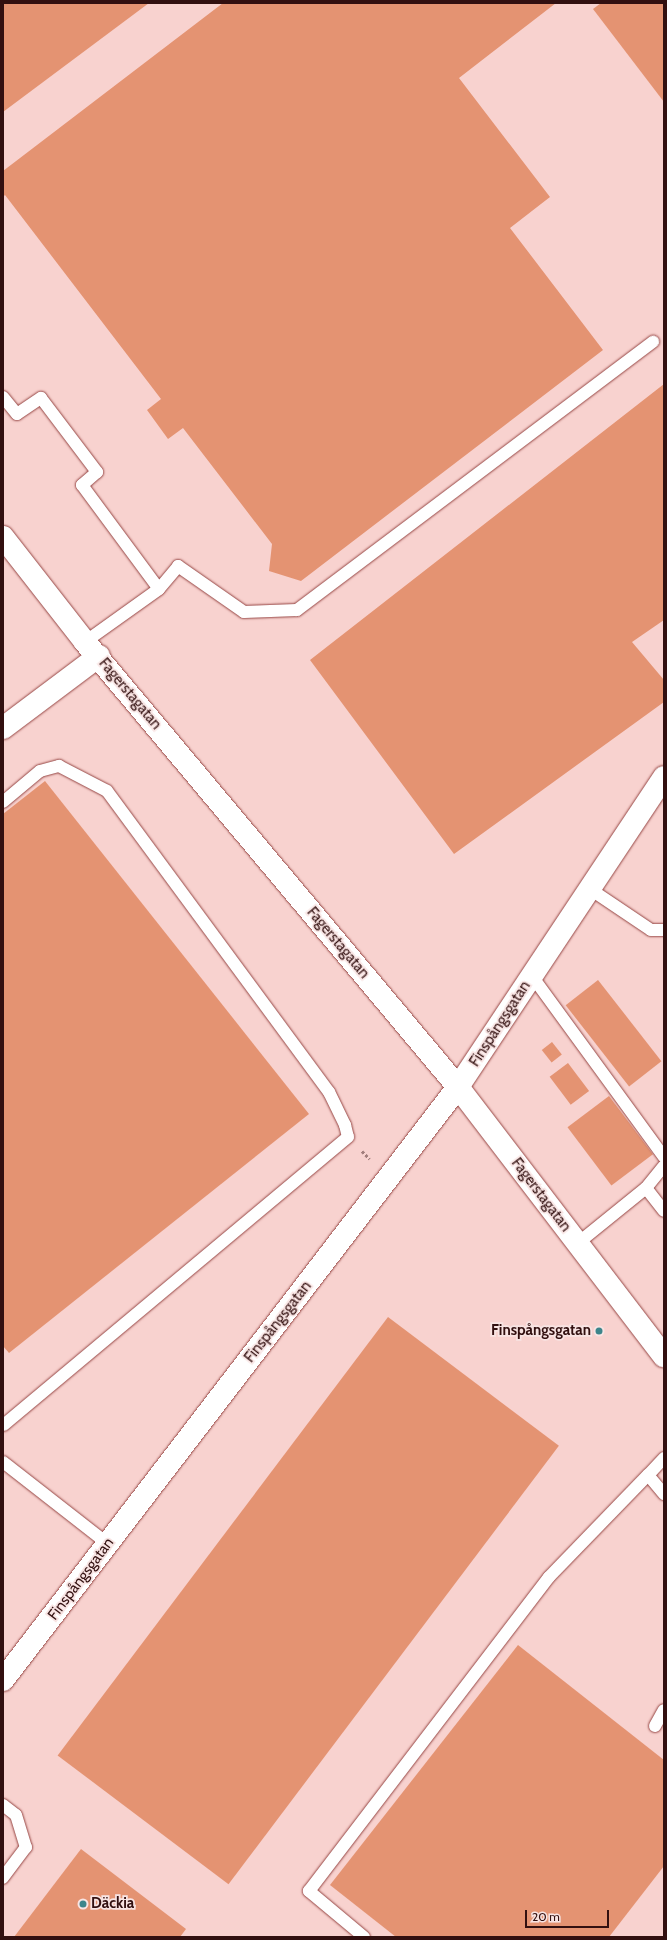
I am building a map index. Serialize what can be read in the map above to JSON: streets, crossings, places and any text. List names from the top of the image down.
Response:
{
  "streets": {
    "street": ["Fagerstagatan", "Finspångsgatan"]
  },
  "crossings": [
    ["Fagerstagatan", "Finspångsgatan"]
  ],
  "places": ["Finspångsgatan", "Däckia"],
  "scale_bar": "20 m"
}
